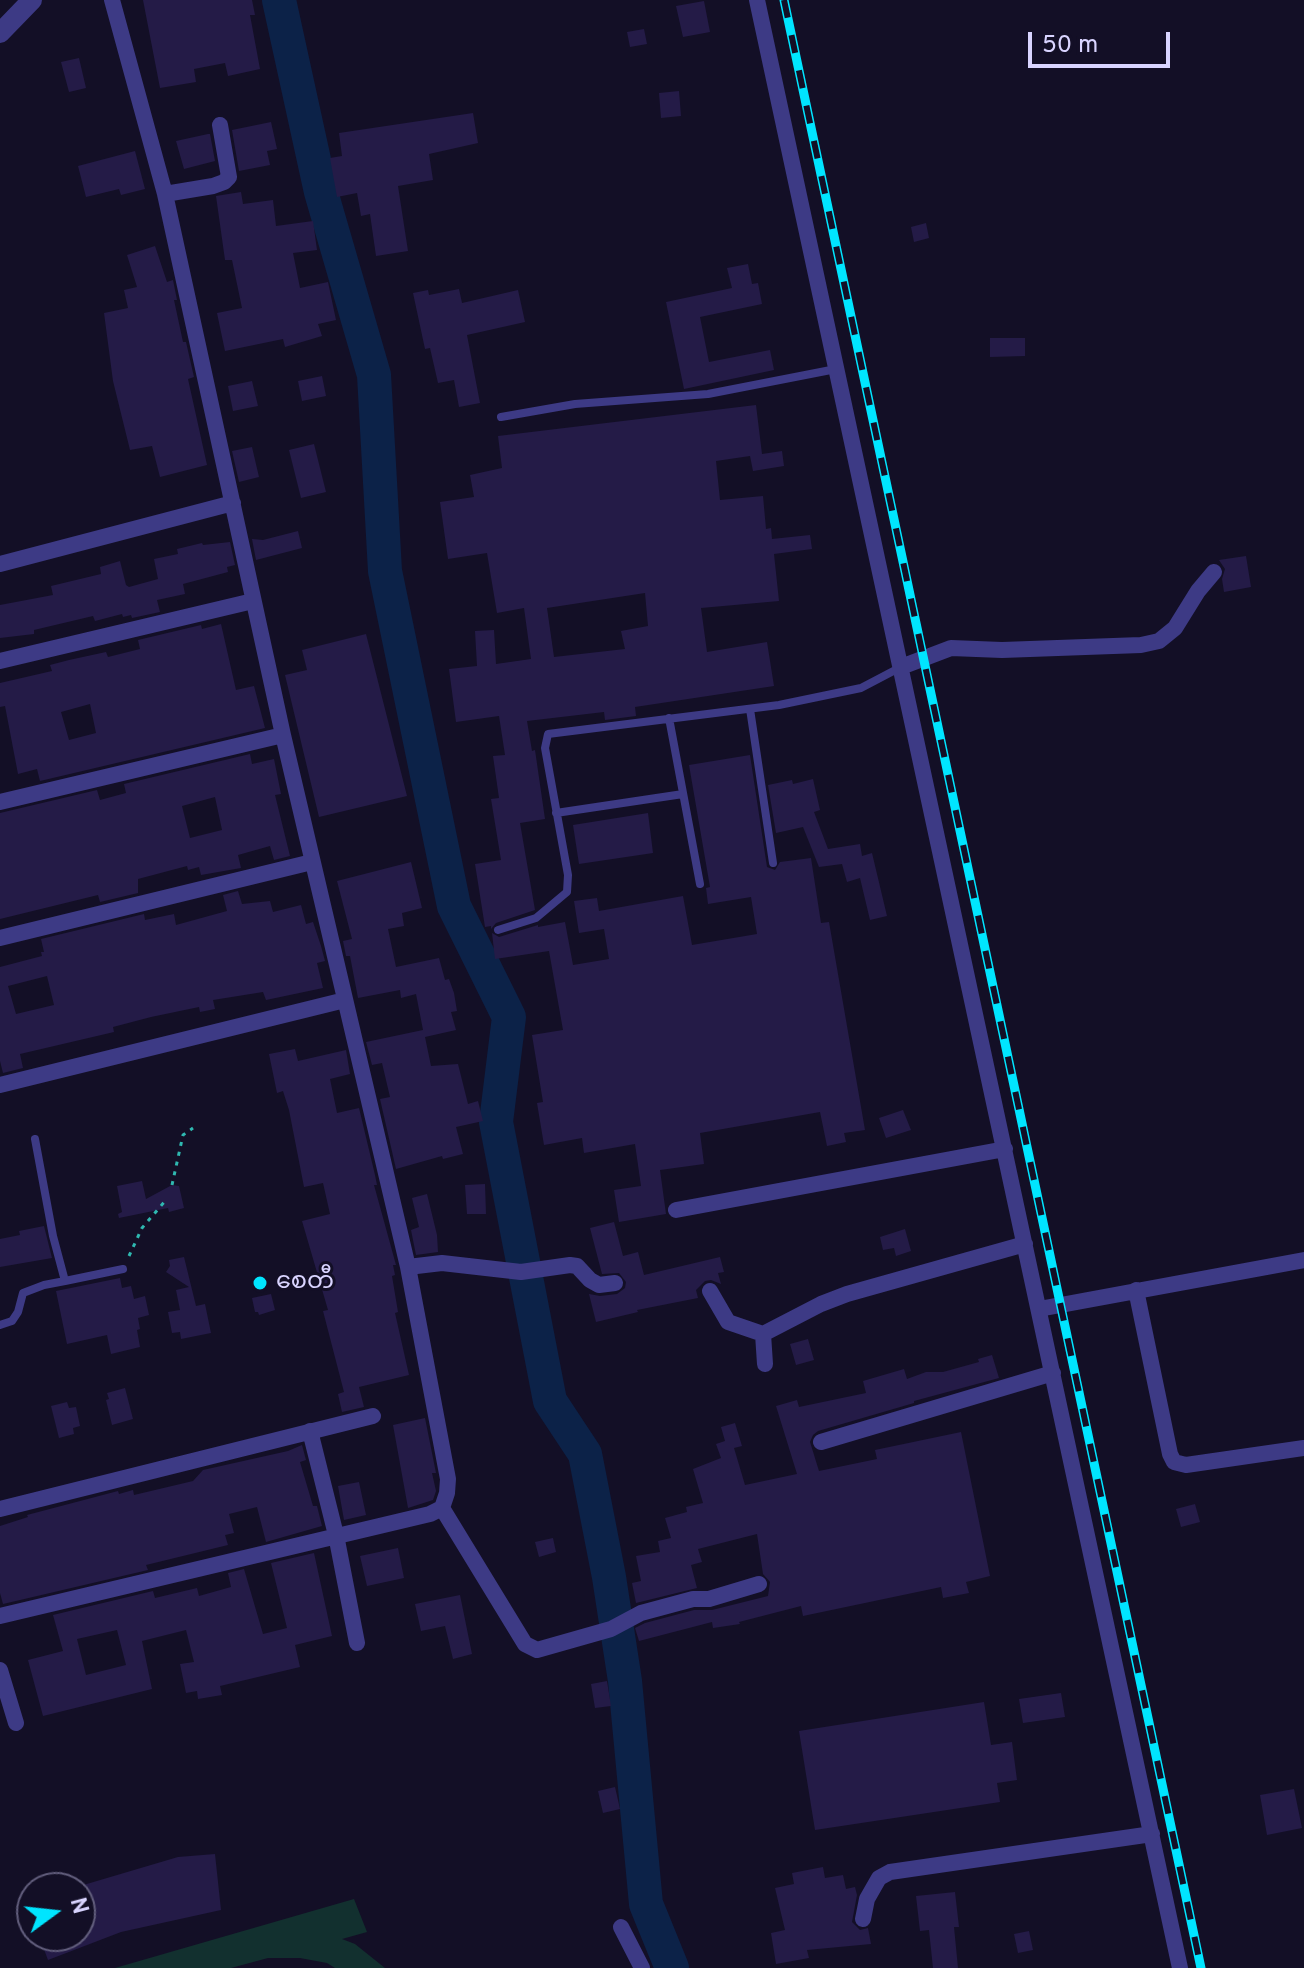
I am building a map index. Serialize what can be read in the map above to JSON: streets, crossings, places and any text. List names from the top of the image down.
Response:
{
  "places": ["စေတီ"],
  "scale_bar": "50 m",
  "north": "right"
}
